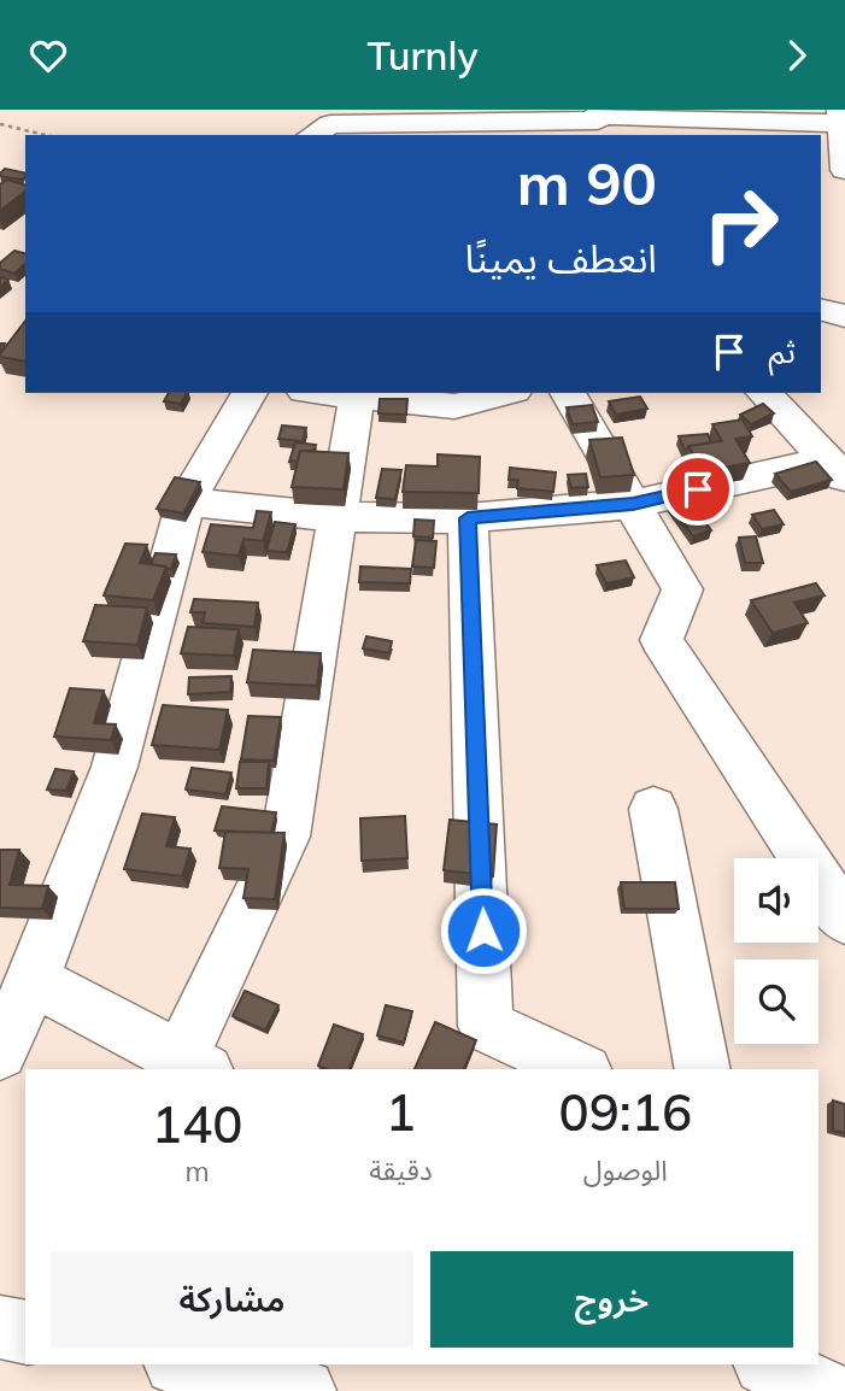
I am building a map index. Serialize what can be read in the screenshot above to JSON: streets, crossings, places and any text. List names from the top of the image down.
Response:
{
  "page": {
    "header": "Turnly",
    "turn": ["90 m", "انعطف يمينًا"],
    "then": "ثم",
    "eta": [
      "09:16",
      "الوصول",
      "1",
      "دقيقة",
      "140",
      "m"
    ],
    "buttons": ["خروج", "مشاركة"]
  }
}
